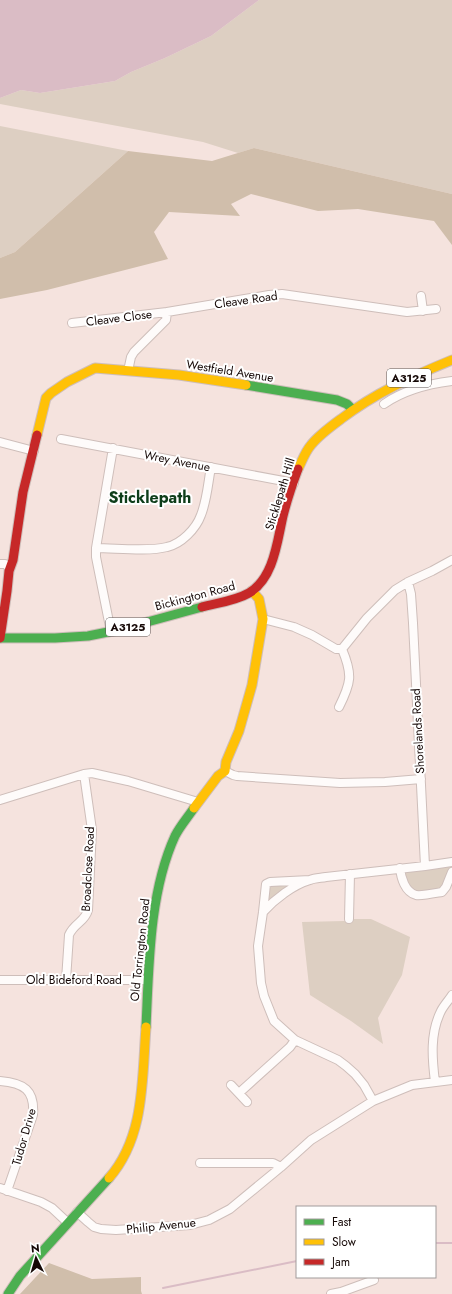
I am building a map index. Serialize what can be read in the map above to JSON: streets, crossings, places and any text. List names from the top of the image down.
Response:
{
  "streets": {
    "street": [
      "Cleave Road",
      "Cleave Close",
      "Westfield Avenue",
      "A3125",
      "Wrey Avenue",
      "Sticklepath Hill",
      "Bickington Road",
      "Shorelands Road",
      "Broadclose Road",
      "Old Torrington Road",
      "Old Bideford Road",
      "Tudor Drive",
      "Philip Avenue"
    ]
  },
  "crossings": [
    ["Cleave Road", "Cleave Close"],
    ["Westfield Avenue", "Sticklepath Hill"],
    ["Wrey Avenue", "Sticklepath Hill"],
    ["Sticklepath Hill", "Bickington Road"],
    ["Sticklepath Hill", "Old Torrington Road"],
    ["Bickington Road", "Old Torrington Road"],
    ["Shorelands Road", "Old Torrington Road"],
    ["Broadclose Road", "Old Bideford Road"],
    ["Old Torrington Road", "Old Bideford Road"],
    ["Old Torrington Road", "Philip Avenue"]
  ],
  "districts": ["Sticklepath"],
  "legend": ["Fast", "Slow", "Jam"],
  "north": "top"
}
